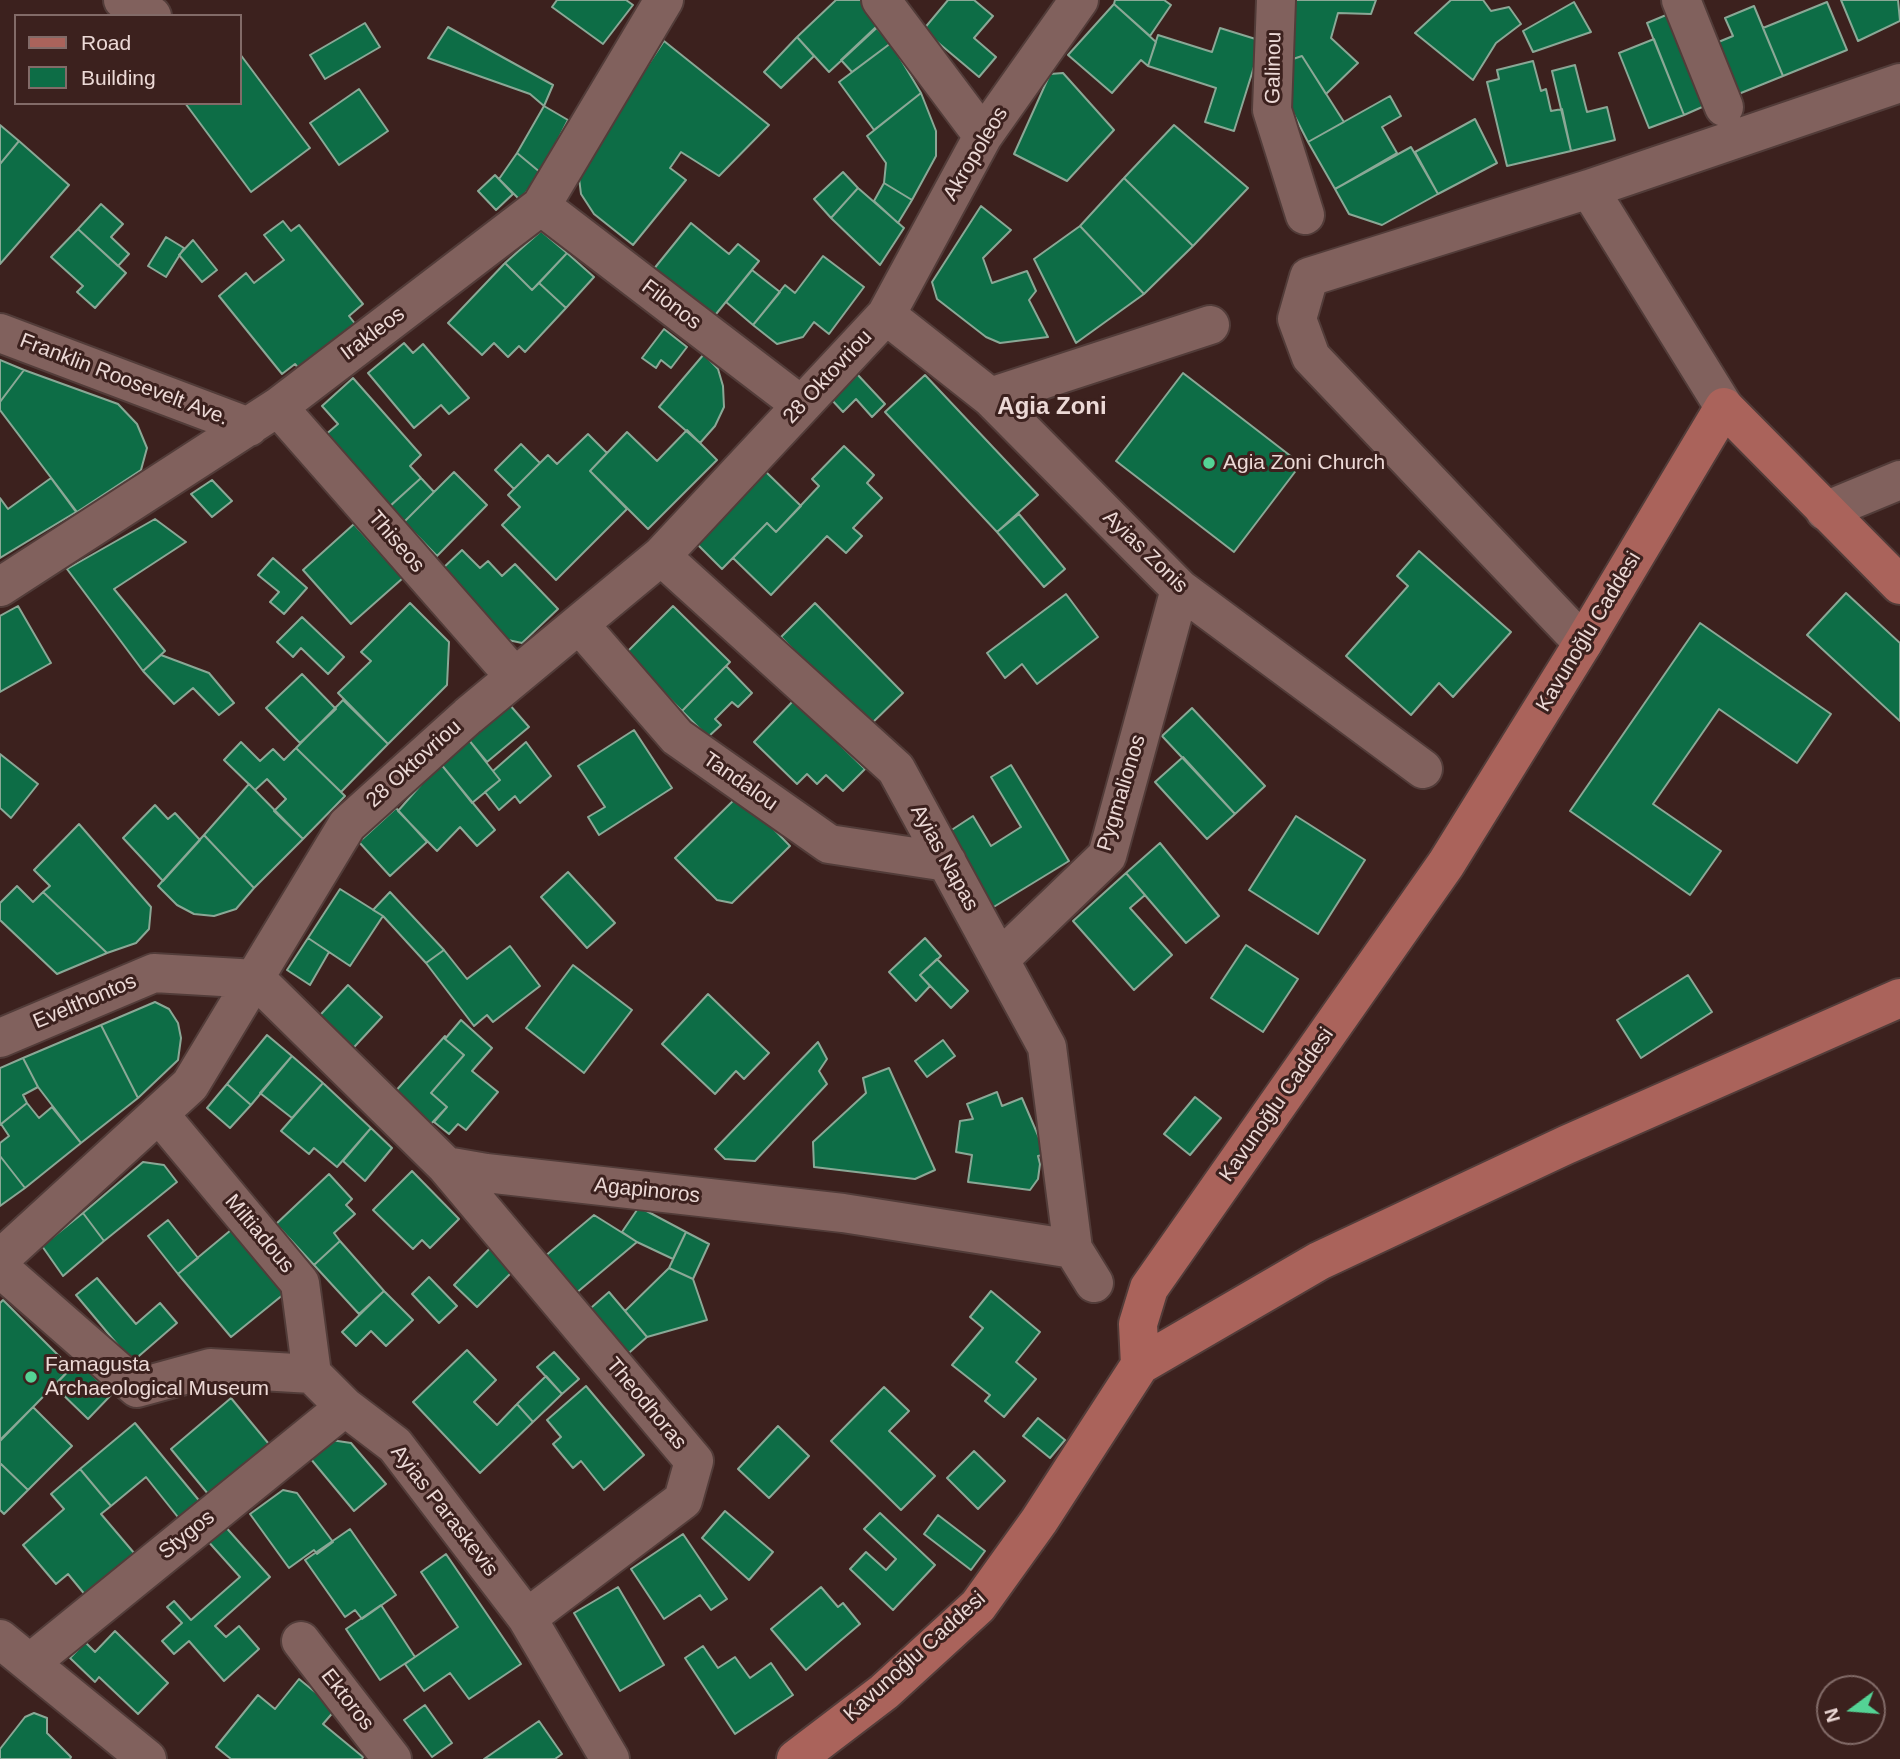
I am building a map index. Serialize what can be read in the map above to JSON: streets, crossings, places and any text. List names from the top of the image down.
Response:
{
  "streets": {
    "main road": ["Kavunoğlu Caddesi"],
    "street": [
      "Galinou",
      "Akropoleos",
      "Filonos",
      "Irakleos",
      "28 Oktovriou",
      "Franklin Roosevelt Ave.",
      "Thiseos",
      "Ayias Zonis",
      "Tandalou",
      "Pygmalionos",
      "Ayias Napas",
      "Evelthontos",
      "Agapinoros",
      "Miltiadous",
      "Theodhoras",
      "Ayias Paraskevis",
      "Stygos",
      "Ektoros"
    ]
  },
  "crossings": [
    ["Akropoleos", "28 Oktovriou"],
    ["Akropoleos", "Ayias Zonis"],
    ["Filonos", "Irakleos"],
    ["Filonos", "28 Oktovriou"],
    ["Irakleos", "Franklin Roosevelt Ave."],
    ["Irakleos", "Thiseos"],
    ["28 Oktovriou", "Thiseos"],
    ["28 Oktovriou", "Ayias Zonis"],
    ["28 Oktovriou", "Tandalou"],
    ["28 Oktovriou", "Ayias Napas"],
    ["28 Oktovriou", "Evelthontos"],
    ["28 Oktovriou", "Miltiadous"],
    ["Franklin Roosevelt Ave.", "Thiseos"],
    ["Ayias Zonis", "Pygmalionos"],
    ["Tandalou", "Ayias Napas"],
    ["Pygmalionos", "Ayias Napas"],
    ["Ayias Napas", "Agapinoros"],
    ["Agapinoros", "Theodhoras"],
    ["Miltiadous", "Ayias Paraskevis"],
    ["Theodhoras", "Ayias Paraskevis"],
    ["Ayias Paraskevis", "Stygos"]
  ],
  "districts": ["Agia Zoni"],
  "places": ["Agia Zoni Church", "Famagusta Archaeological Museum"],
  "legend": ["Road", "Building"],
  "north": "left"
}
